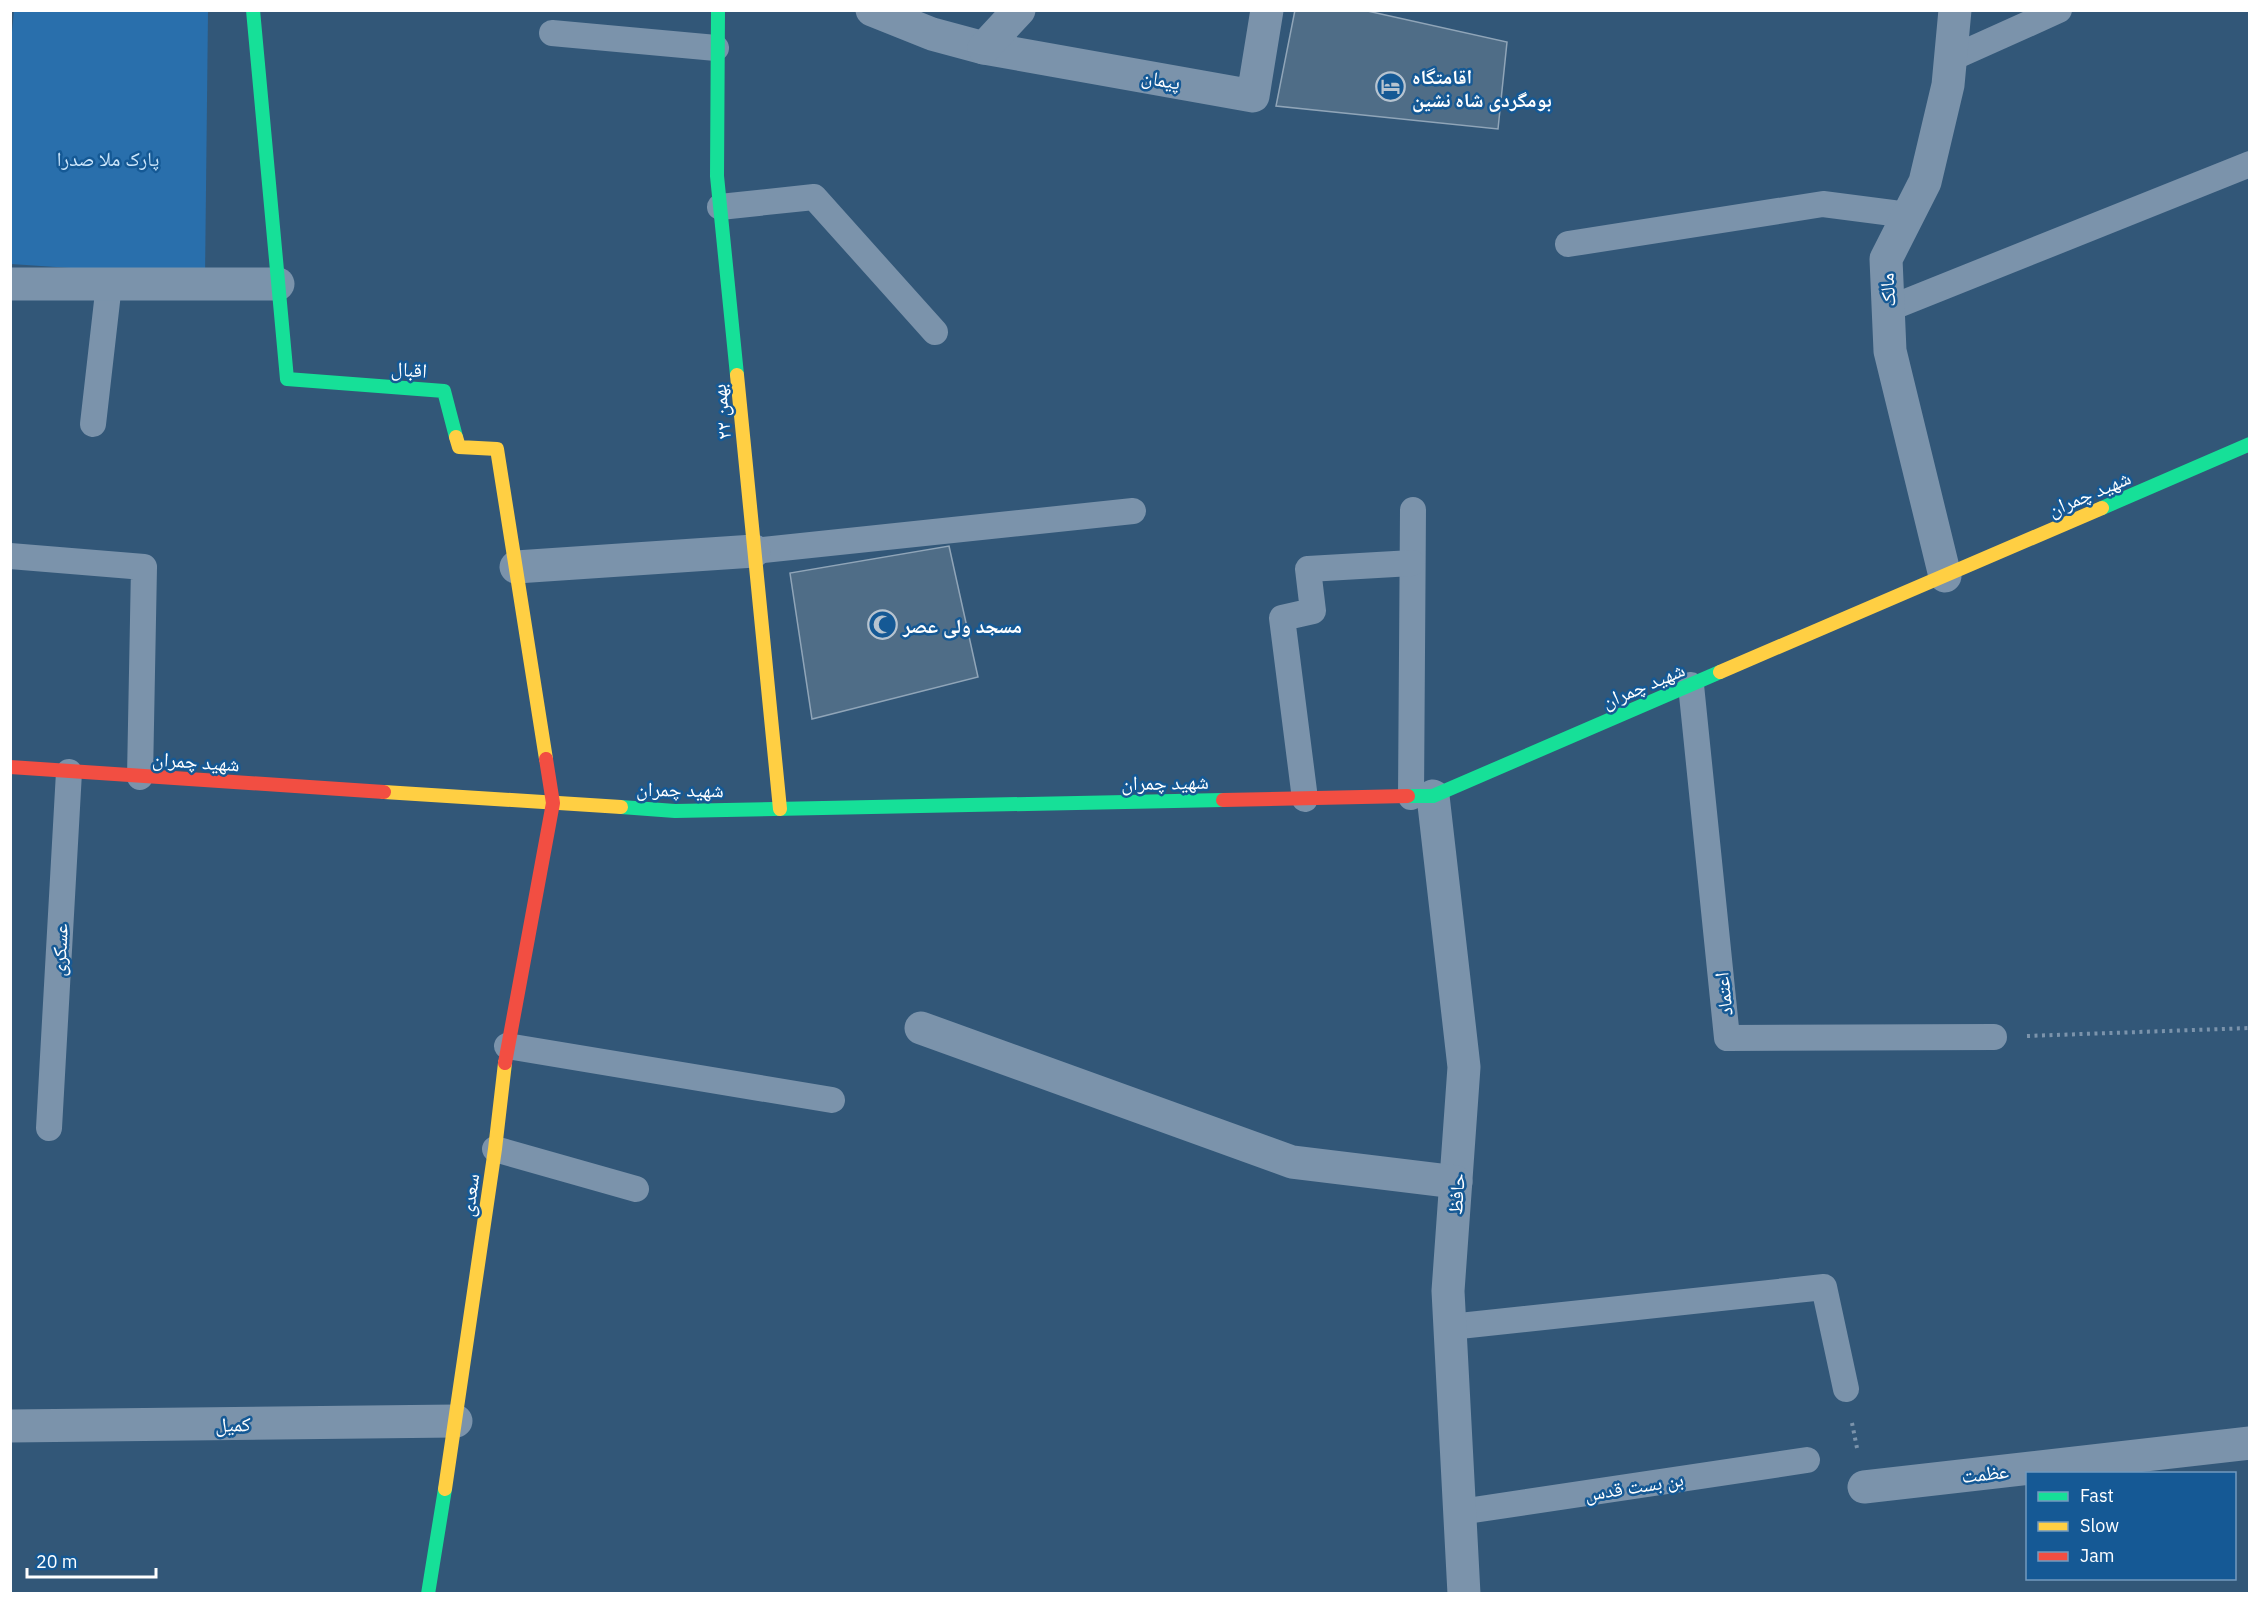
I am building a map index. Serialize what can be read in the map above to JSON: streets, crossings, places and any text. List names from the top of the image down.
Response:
{
  "streets": {
    "street": [
      "پیمان",
      "مالک",
      "اقبال",
      "۲۲ بهمن",
      "شهید چمران",
      "حافظ",
      "سعدی",
      "کمیل",
      "عظمت"
    ],
    "lane": ["عسکری", "اعتماد", "بن بست قدس"]
  },
  "crossings": [
    ["مالک", "شهید چمران"],
    ["اقبال", "شهید چمران"],
    ["اقبال", "سعدی"],
    ["۲۲ بهمن", "شهید چمران"],
    ["شهید چمران", "عسکری"],
    ["شهید چمران", "اعتماد"],
    ["شهید چمران", "حافظ"],
    ["شهید چمران", "سعدی"],
    ["حافظ", "بن بست قدس"],
    ["سعدی", "کمیل"]
  ],
  "parks": ["پارک ملا صدرا"],
  "places": {
    "hotel": ["اقامتگاه بومگردی شاه نشین"],
    "mosque": ["مسجد ولی عصر"]
  },
  "legend": ["Fast", "Slow", "Jam"],
  "scale_bar": "20 m"
}
